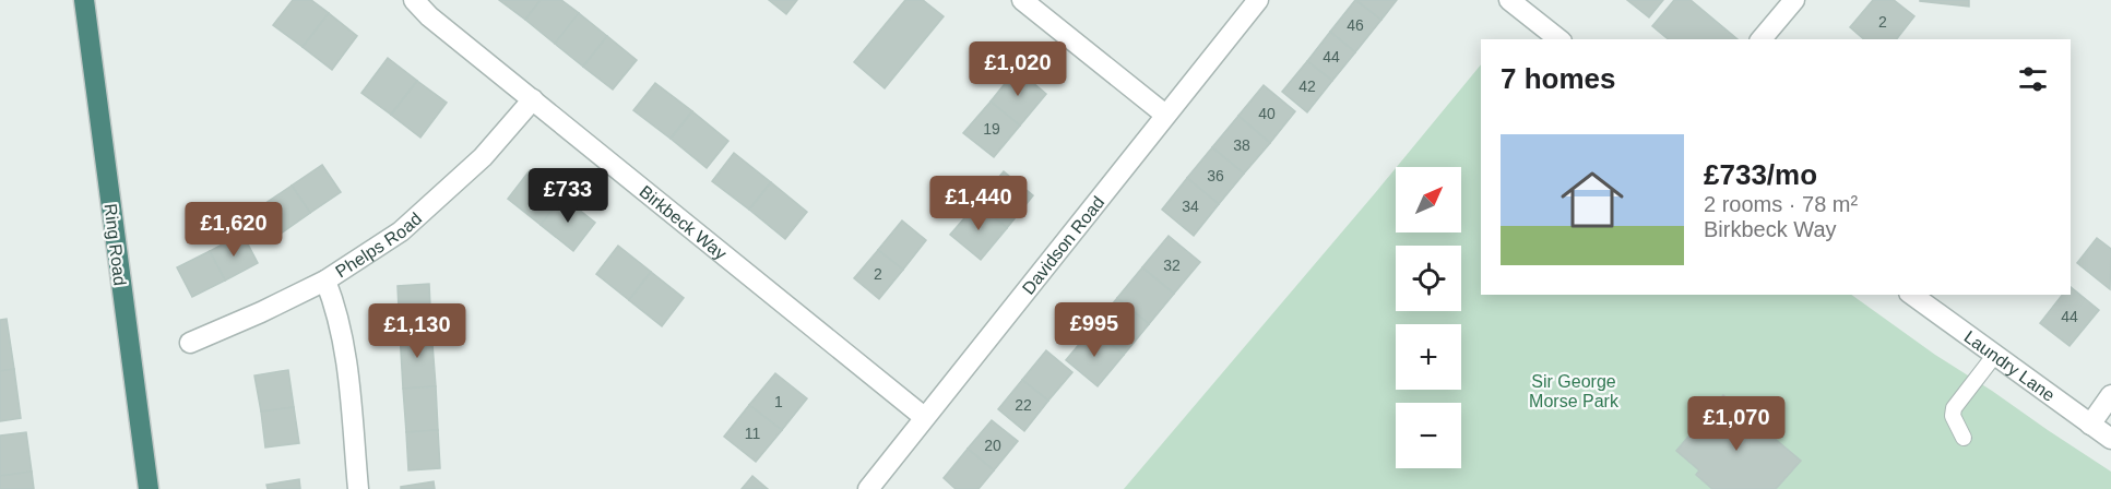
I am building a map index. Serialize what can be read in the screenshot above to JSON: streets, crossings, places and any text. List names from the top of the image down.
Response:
{
  "streets": {
    "highway": ["Ring Road"],
    "street": [
      "Birkbeck Way",
      "Phelps Road",
      "Davidson Road",
      "Laundry Lane"
    ]
  },
  "crossings": [
    ["Birkbeck Way", "Phelps Road"],
    ["Birkbeck Way", "Davidson Road"]
  ],
  "parks": ["Sir George Morse Park"],
  "house_numbers": [
    "2",
    "46",
    "44",
    "42",
    "40",
    "19",
    "38",
    "36",
    "34",
    "32",
    "2",
    "44",
    "1",
    "22",
    "11",
    "20"
  ],
  "north": "top right",
  "page": {
    "heading": "7 homes",
    "price": [
      "£1,020",
      "£733",
      "£1,440",
      "£1,620",
      "£995",
      "£1,130",
      "£1,070"
    ],
    "list": [
      {
        "name": "£733/mo",
        "note": "2 rooms · 78 m² · Birkbeck Way"
      }
    ],
    "map_buttons": ["+", "−"]
  }
}
